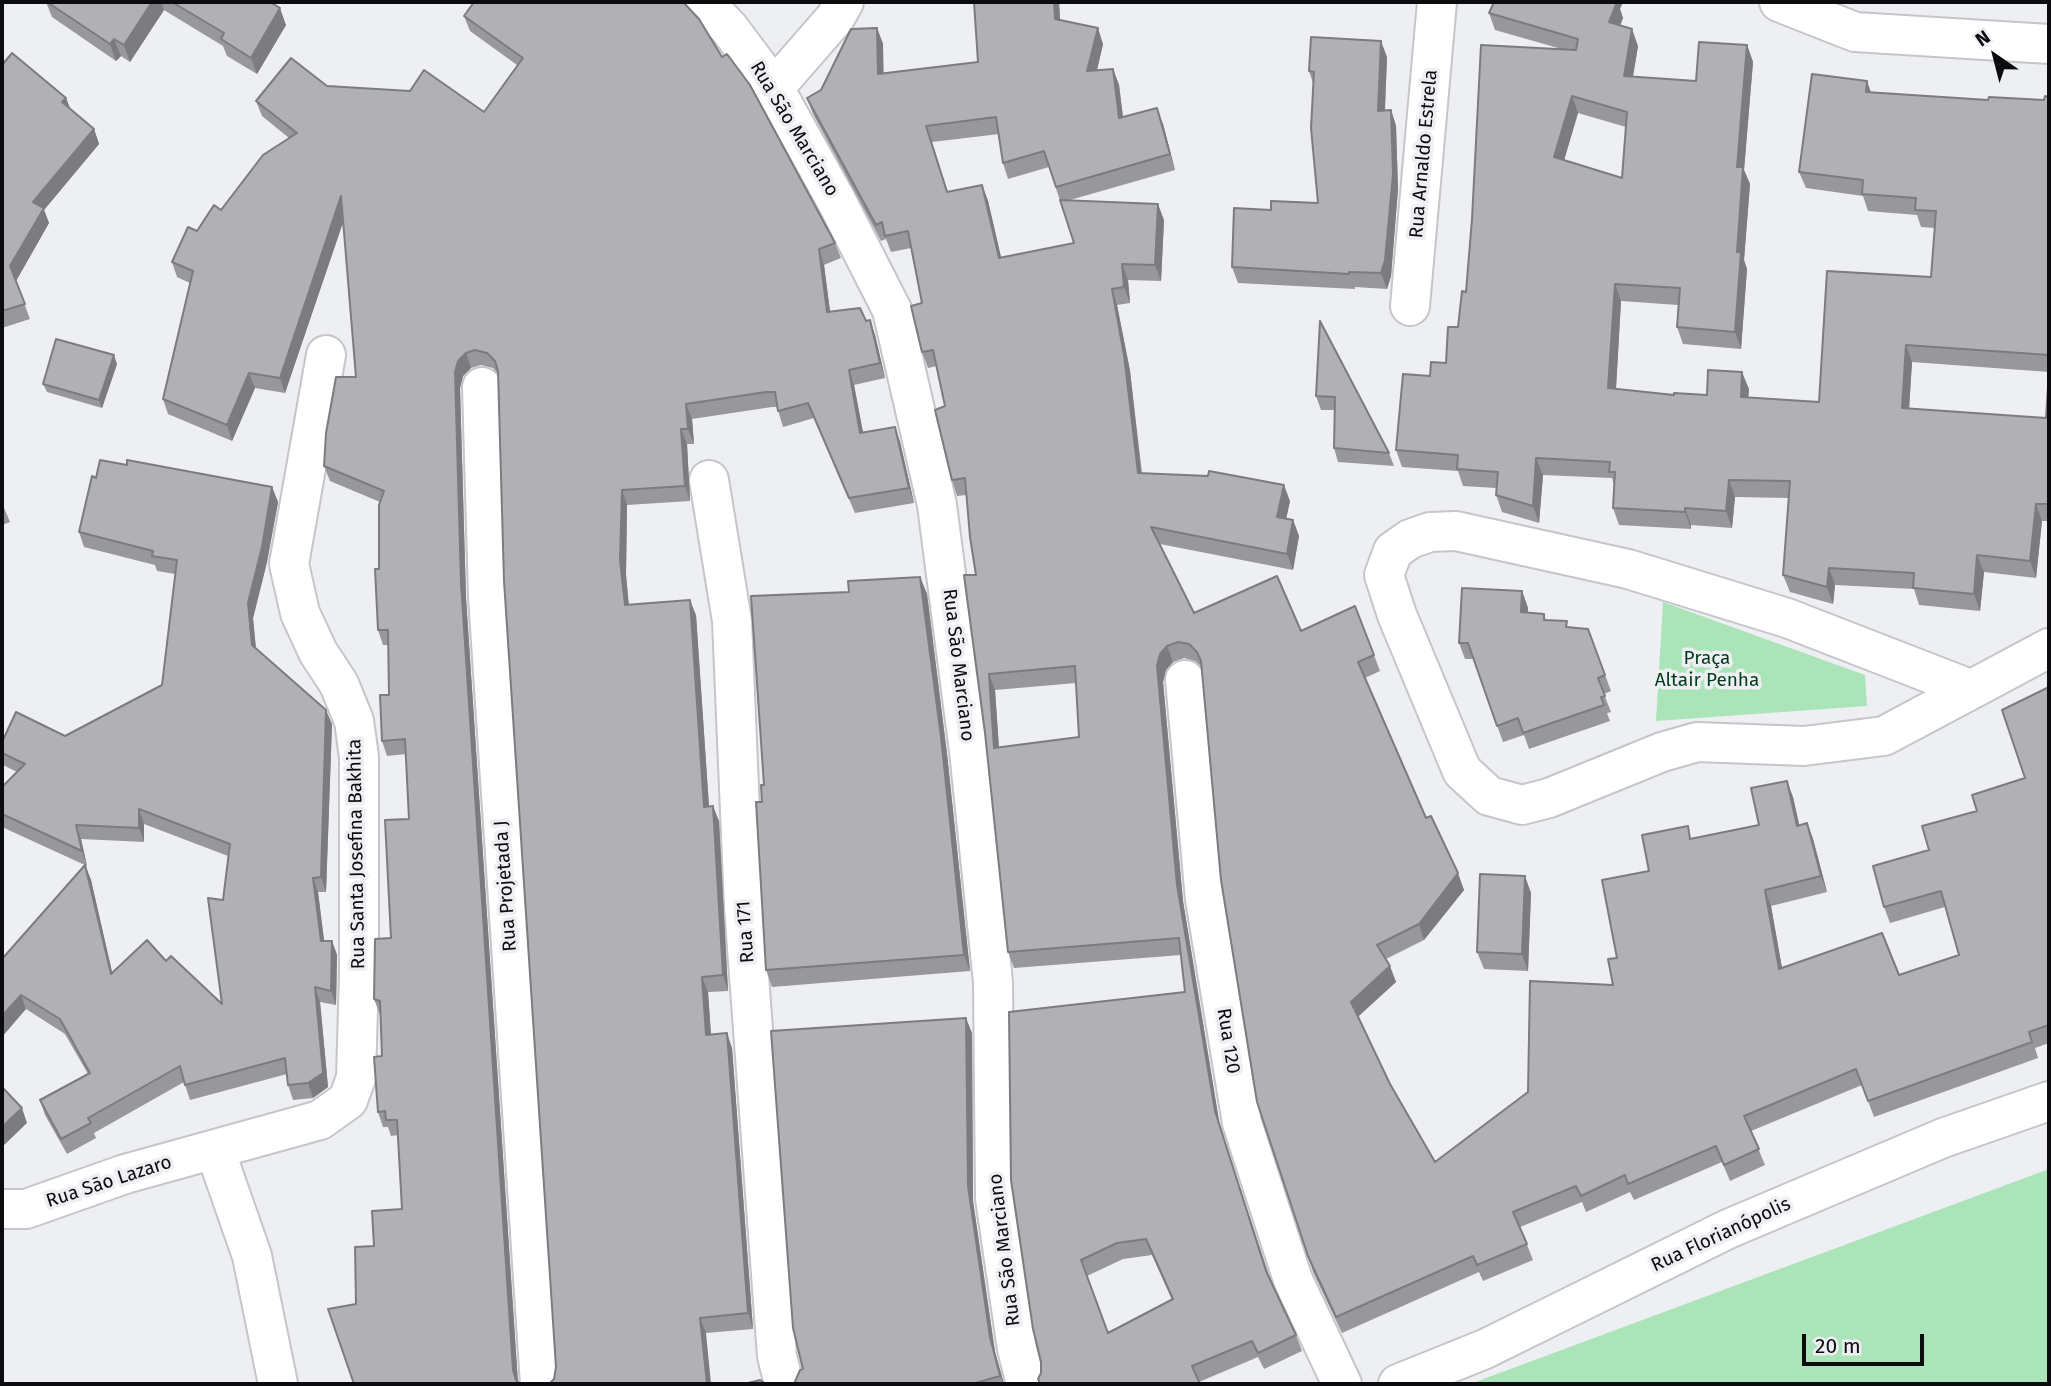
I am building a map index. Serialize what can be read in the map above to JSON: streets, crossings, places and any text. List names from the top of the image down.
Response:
{
  "streets": {
    "street": [
      "Rua São Marciano",
      "Rua Arnaldo Estrela",
      "Rua Santa Josefina Bakhita",
      "Rua Projetada J",
      "Rua 171",
      "Rua 120",
      "Rua Sāo Lazaro",
      "Rua Florianópolis"
    ]
  },
  "crossings": [
    ["Rua Santa Josefina Bakhita", "Rua Sāo Lazaro"]
  ],
  "parks": ["Praça Altair Penha"],
  "scale_bar": "20 m",
  "north": "top left"
}
